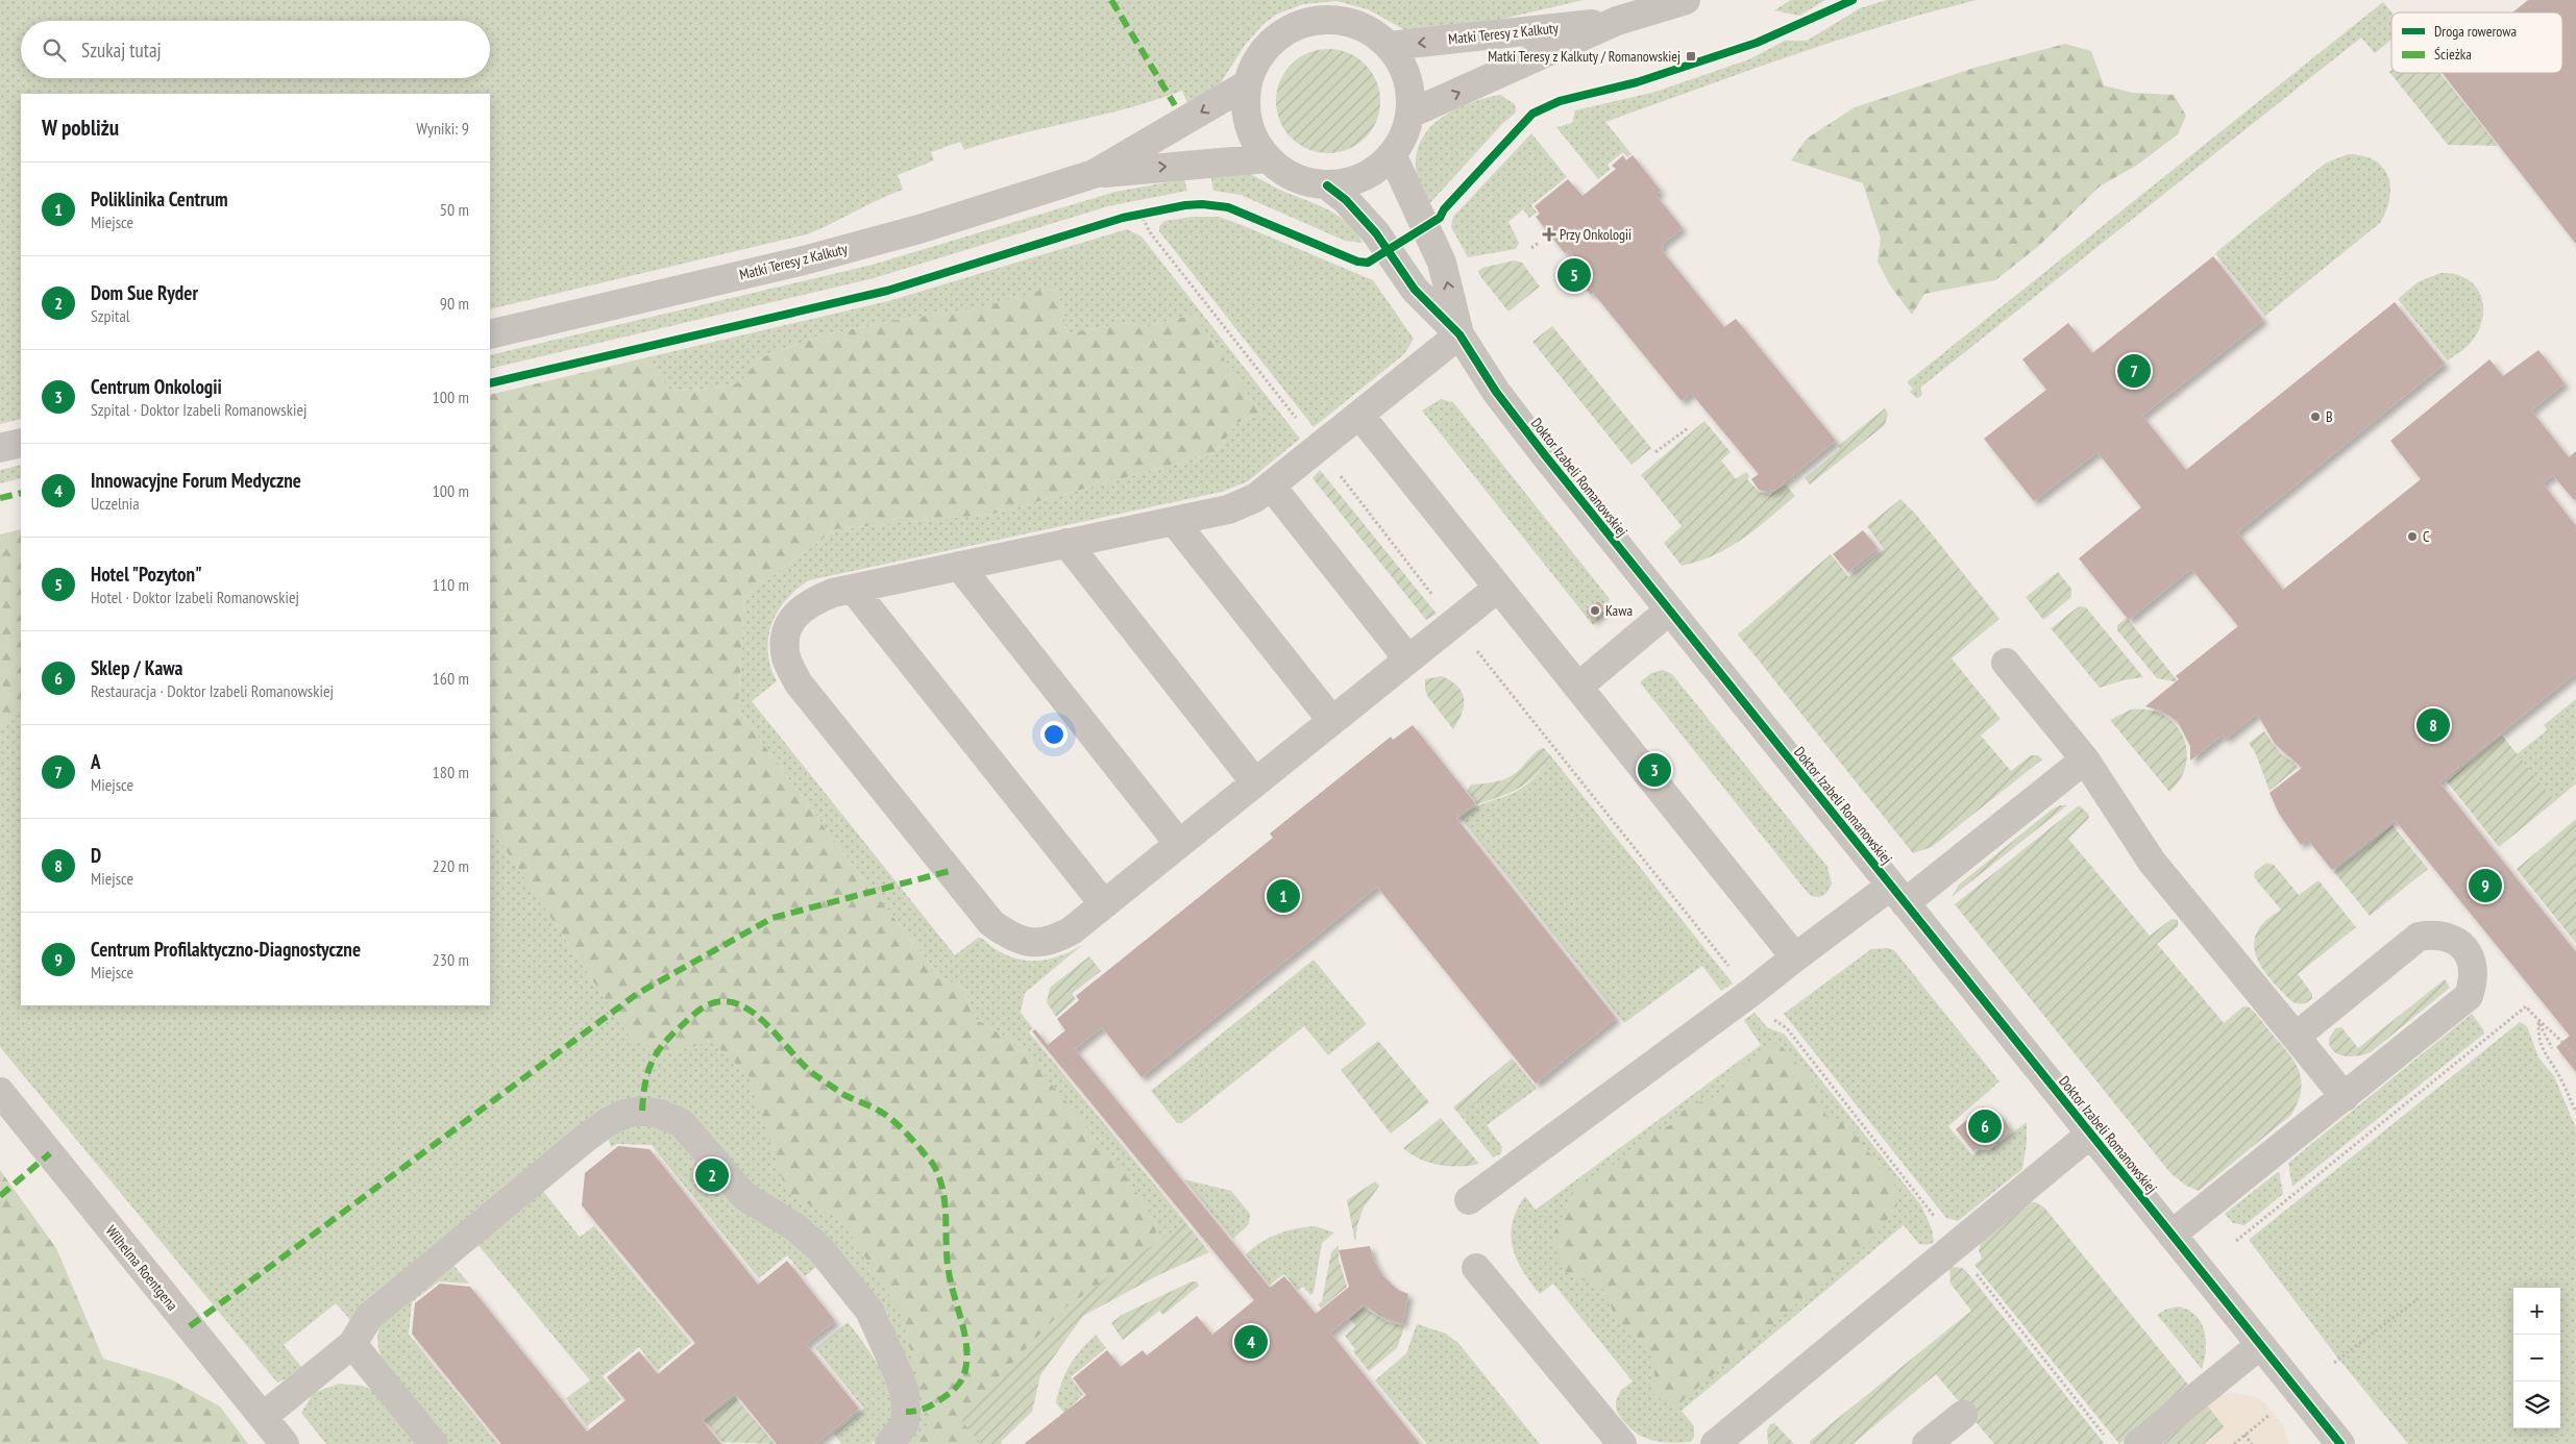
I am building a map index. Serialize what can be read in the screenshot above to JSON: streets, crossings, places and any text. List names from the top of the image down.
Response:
{
  "streets": {
    "street": ["Matki Teresy z Kalkuty", "Doktor Izabeli Romanowskiej", "Wilhelma Roentgena"]
  },
  "crossings": [
    ["Matki Teresy z Kalkuty", "Doktor Izabeli Romanowskiej"]
  ],
  "places": {
    "transit": ["Matki Teresy z Kalkuty / Romanowskiej"],
    "health": ["Przy Onkologii"],
    "other": ["B", "C", "Kawa"]
  },
  "legend": ["Droga rowerowa", "Ścieżka"],
  "page": {
    "search": "Szukaj tutaj",
    "heading": ["W pobliżu", "Wyniki: 9"],
    "list": [
      {
        "mark": "1",
        "name": "Poliklinika Centrum",
        "note": "Miejsce",
        "value": "50 m"
      },
      {
        "mark": "2",
        "name": "Dom Sue Ryder",
        "note": "Szpital",
        "value": "90 m"
      },
      {
        "mark": "3",
        "name": "Centrum Onkologii",
        "note": "Szpital · Doktor Izabeli Romanowskiej",
        "value": "100 m"
      },
      {
        "mark": "4",
        "name": "Innowacyjne Forum Medyczne",
        "note": "Uczelnia",
        "value": "100 m"
      },
      {
        "mark": "5",
        "name": "Hotel \"Pozyton\"",
        "note": "Hotel · Doktor Izabeli Romanowskiej",
        "value": "110 m"
      },
      {
        "mark": "6",
        "name": "Sklep / Kawa",
        "note": "Restauracja · Doktor Izabeli Romanowskiej",
        "value": "160 m"
      },
      {
        "mark": "7",
        "name": "A",
        "note": "Miejsce",
        "value": "180 m"
      },
      {
        "mark": "8",
        "name": "D",
        "note": "Miejsce",
        "value": "220 m"
      },
      {
        "mark": "9",
        "name": "Centrum Profilaktyczno-Diagnostyczne",
        "note": "Miejsce",
        "value": "230 m"
      }
    ],
    "pins": [
      "5",
      "7",
      "8",
      "3",
      "9",
      "1",
      "6",
      "2",
      "4"
    ],
    "map_buttons": ["+", "−"]
  }
}
